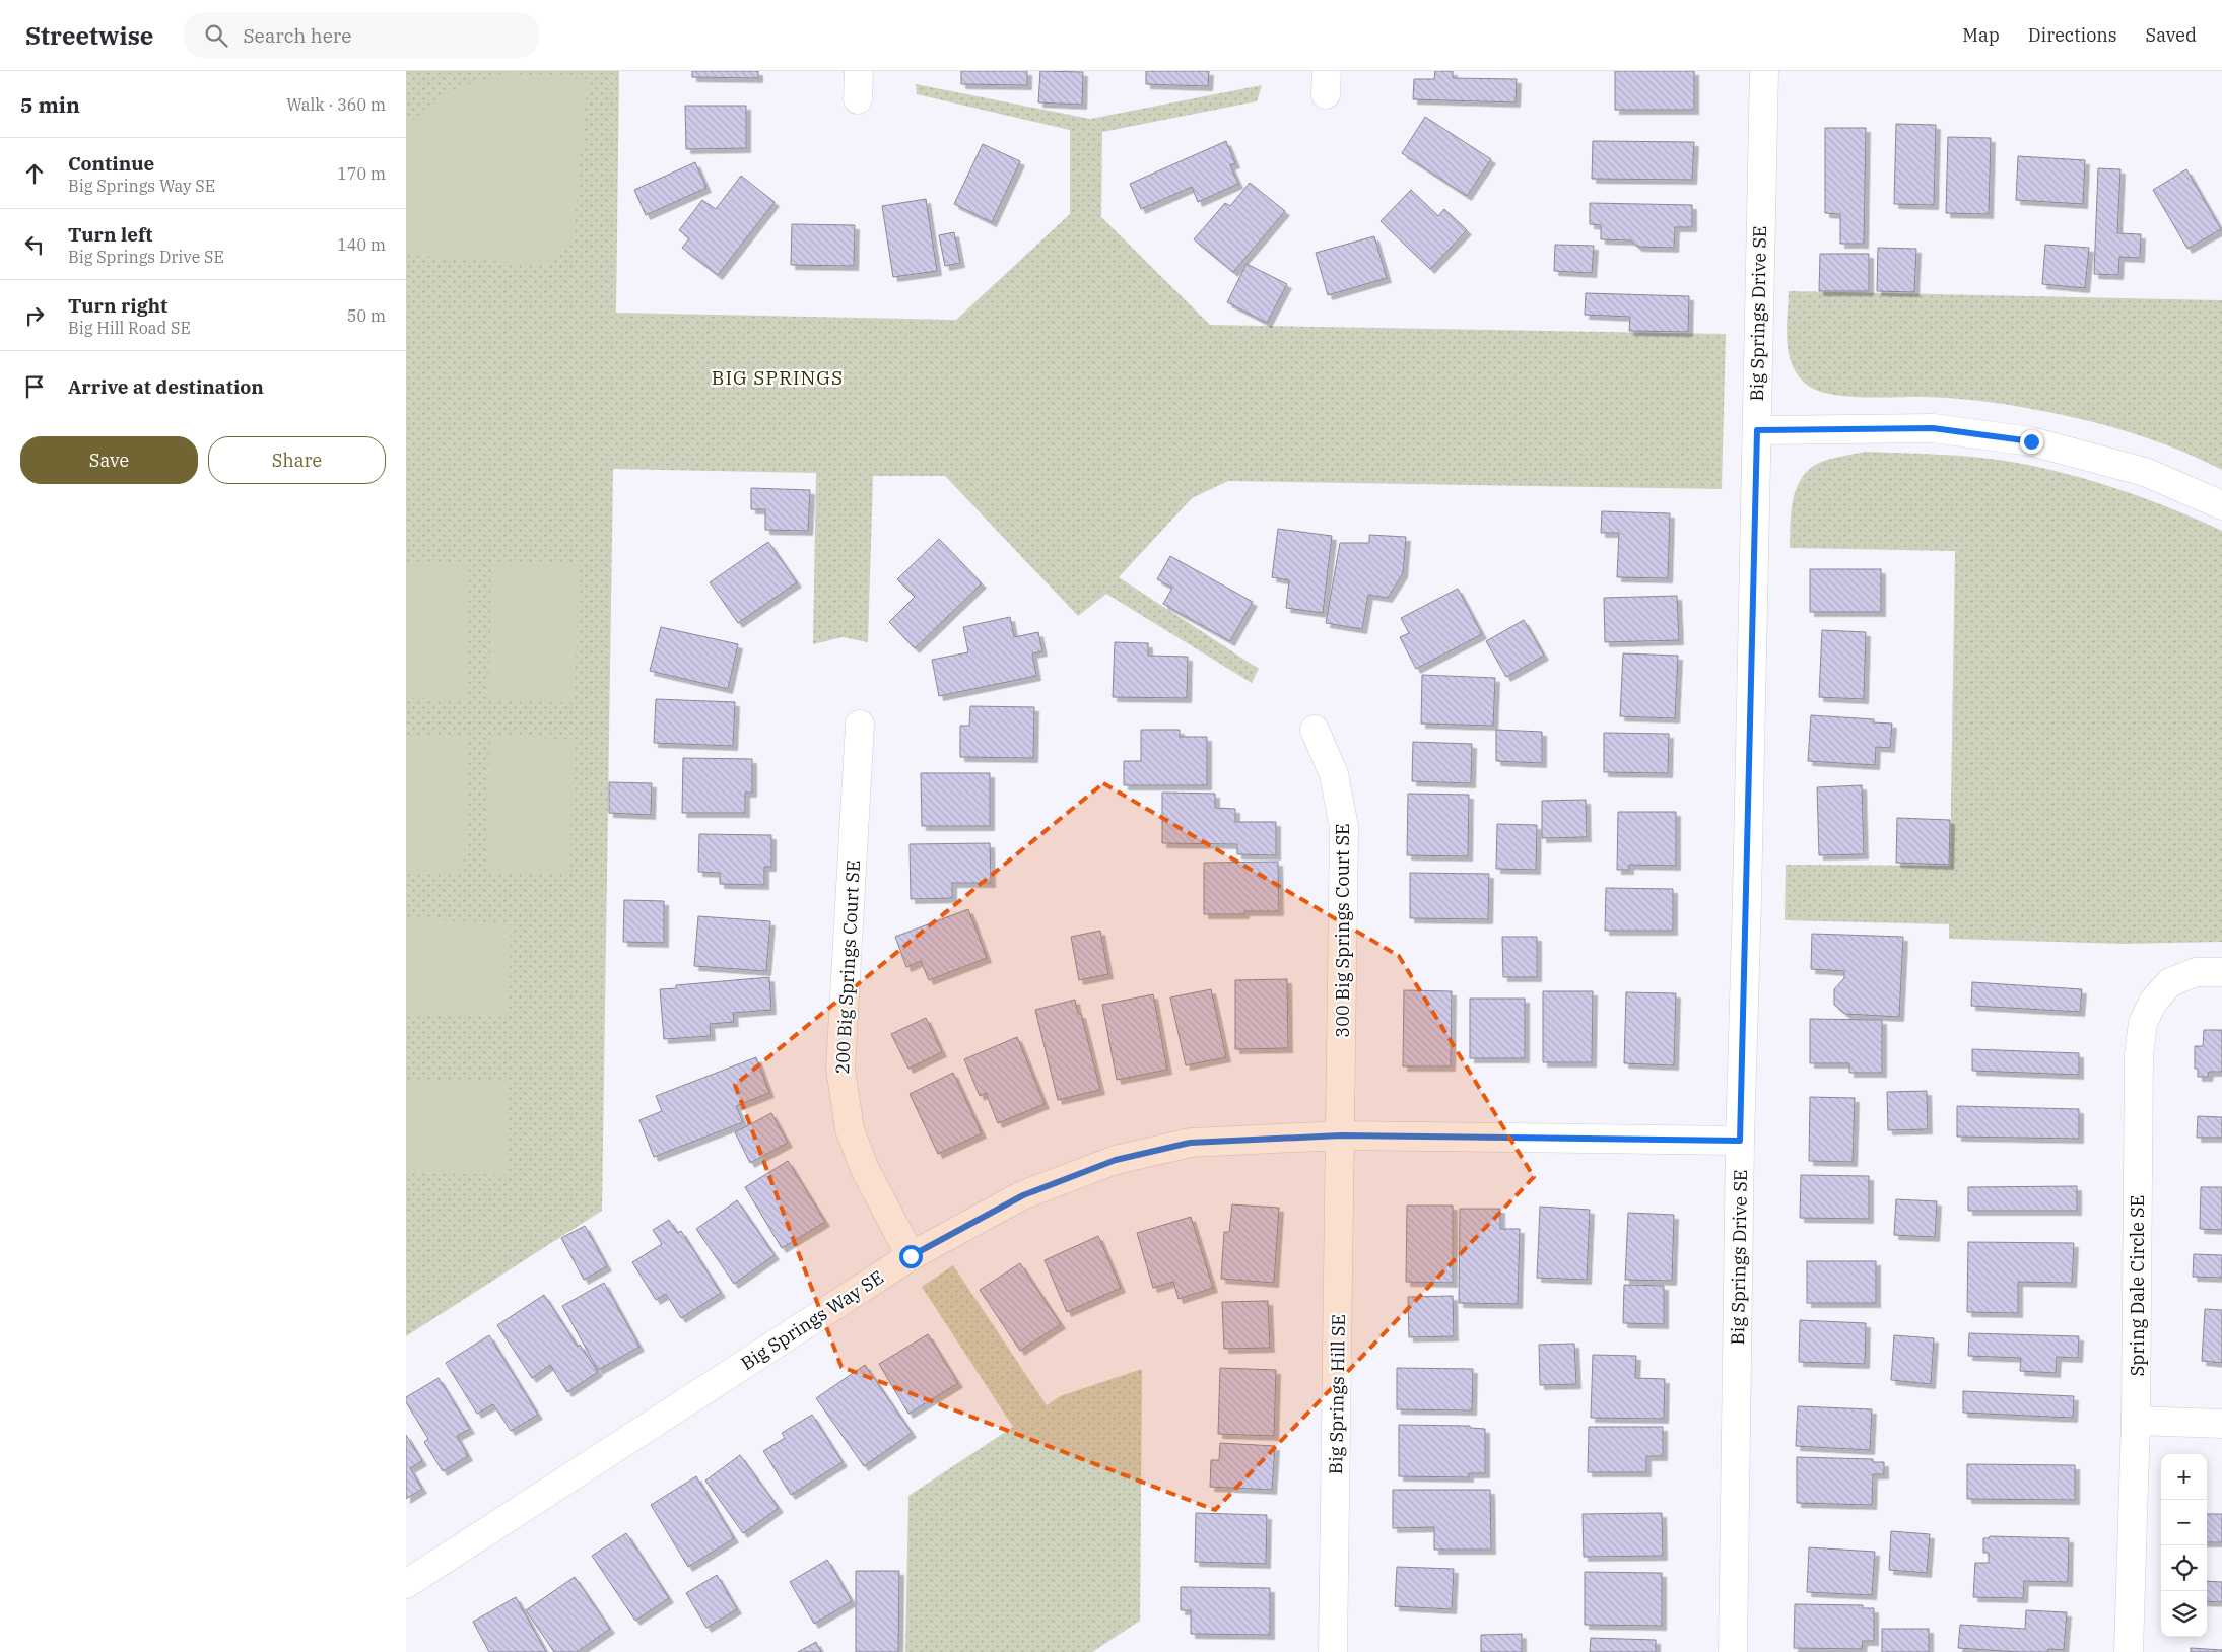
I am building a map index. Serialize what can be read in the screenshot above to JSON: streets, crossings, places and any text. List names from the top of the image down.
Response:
{
  "streets": {
    "street": [
      "Big Springs Drive SE",
      "300 Big Springs Court SE",
      "200 Big Springs Court SE",
      "Spring Dale Circle SE",
      "Big Springs Way SE",
      "Big Springs Hill SE"
    ]
  },
  "crossings": [
    ["Big Springs Drive SE", "Big Springs Way SE"],
    ["300 Big Springs Court SE", "Big Springs Way SE"],
    ["300 Big Springs Court SE", "Big Springs Hill SE"],
    ["200 Big Springs Court SE", "Big Springs Way SE"],
    ["Big Springs Way SE", "Big Springs Hill SE"]
  ],
  "districts": ["BIG SPRINGS"],
  "page": {
    "header": "Streetwise",
    "search": "Search here",
    "nav": ["Map", "Directions", "Saved"],
    "heading": ["5 min", "Walk · 360 m"],
    "list": [
      ["Continue", "Big Springs Way SE", "170 m"],
      ["Turn left", "Big Springs Drive SE", "140 m"],
      ["Turn right", "Big Hill Road SE", "50 m"],
      "Arrive at destination"
    ],
    "buttons": ["Save", "Share"],
    "map_buttons": ["+", "−"]
  }
}
